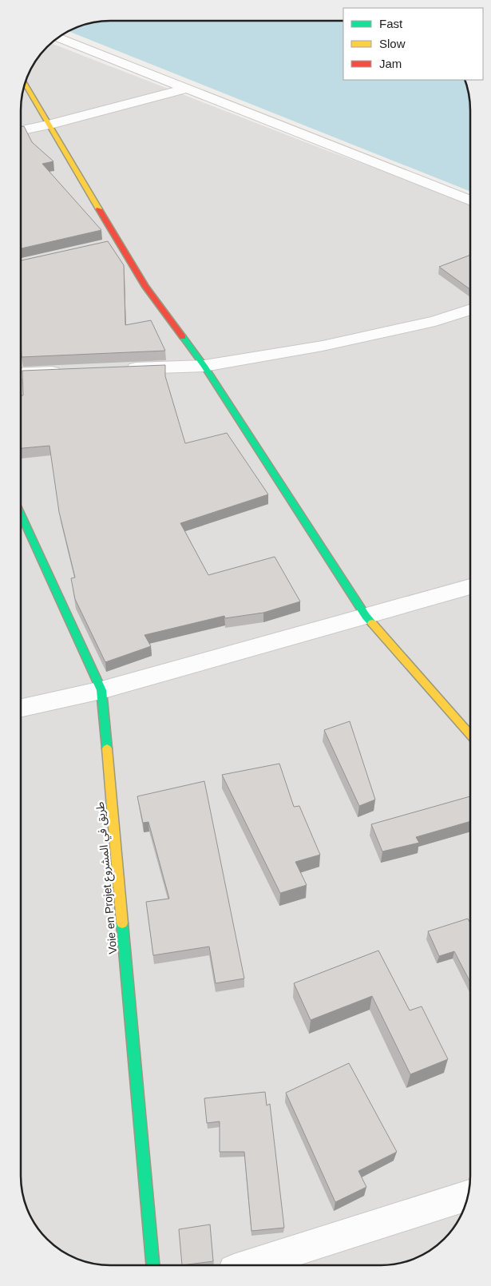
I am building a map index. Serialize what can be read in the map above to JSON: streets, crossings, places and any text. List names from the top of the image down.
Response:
{
  "streets": {
    "street": ["Voie en Projet طريق في المشروع"]
  },
  "legend": ["Fast", "Slow", "Jam"]
}
